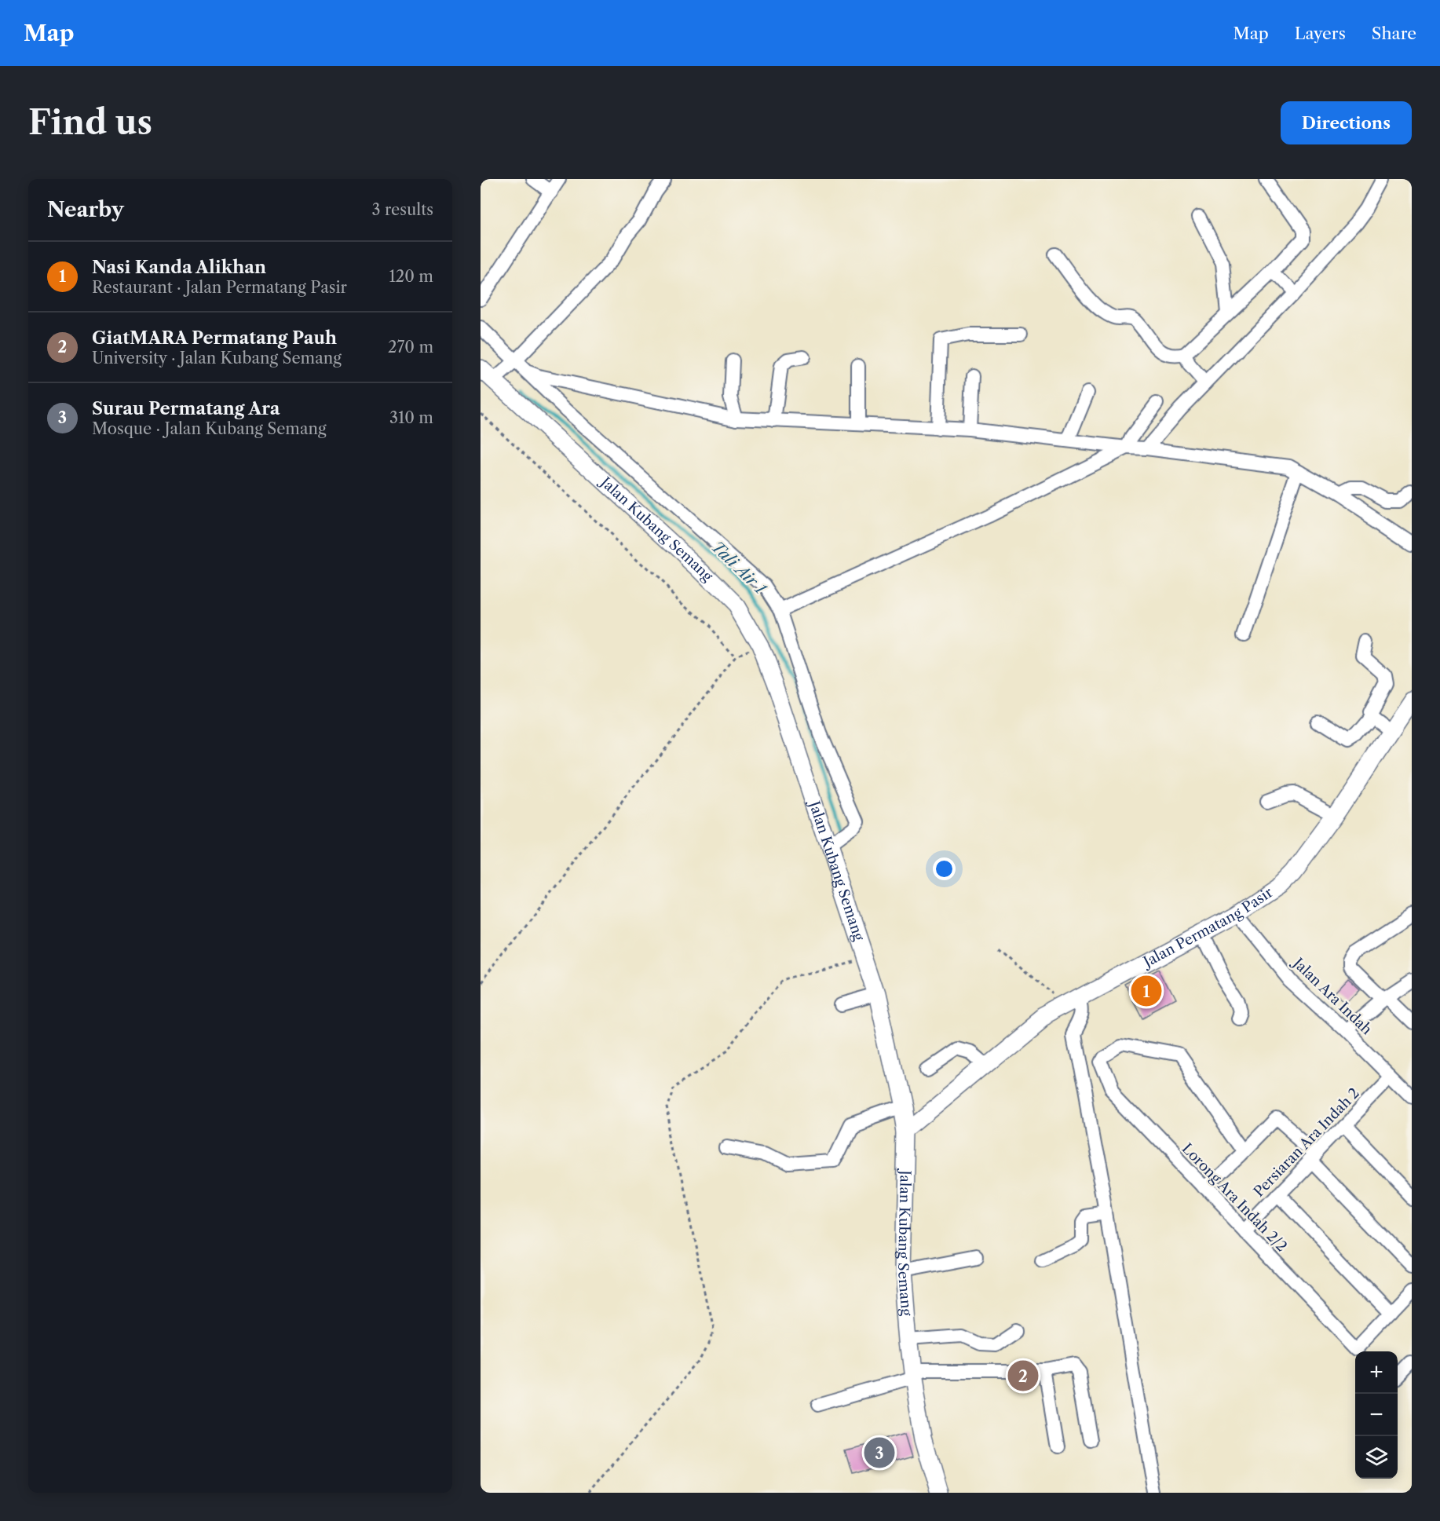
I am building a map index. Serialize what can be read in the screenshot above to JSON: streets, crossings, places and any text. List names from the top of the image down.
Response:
{
  "streets": {
    "main road": ["Jalan Kubang Semang", "Jalan Permatang Pasir"],
    "street": ["Jalan Ara Indah", "Persiaran Ara Indah 2", "Lorong Ara Indah 2/2"]
  },
  "crossings": [
    ["Jalan Kubang Semang", "Jalan Permatang Pasir"],
    ["Jalan Permatang Pasir", "Jalan Ara Indah"],
    ["Jalan Ara Indah", "Persiaran Ara Indah 2"],
    ["Persiaran Ara Indah 2", "Lorong Ara Indah 2/2"]
  ],
  "water": ["Tali Air 1"],
  "page": {
    "header": "Map",
    "nav": ["Map", "Layers", "Share"],
    "buttons": "Directions",
    "title": "Find us",
    "heading": ["Nearby", "3 results"],
    "list": [
      {
        "mark": "1",
        "name": "Nasi Kanda Alikhan",
        "note": "Restaurant · Jalan Permatang Pasir",
        "value": "120 m"
      },
      {
        "mark": "2",
        "name": "GiatMARA Permatang Pauh",
        "note": "University · Jalan Kubang Semang",
        "value": "270 m"
      },
      {
        "mark": "3",
        "name": "Surau Permatang Ara",
        "note": "Mosque · Jalan Kubang Semang",
        "value": "310 m"
      }
    ],
    "pins": ["1", "2", "3"],
    "map_buttons": ["+", "−"]
  }
}
